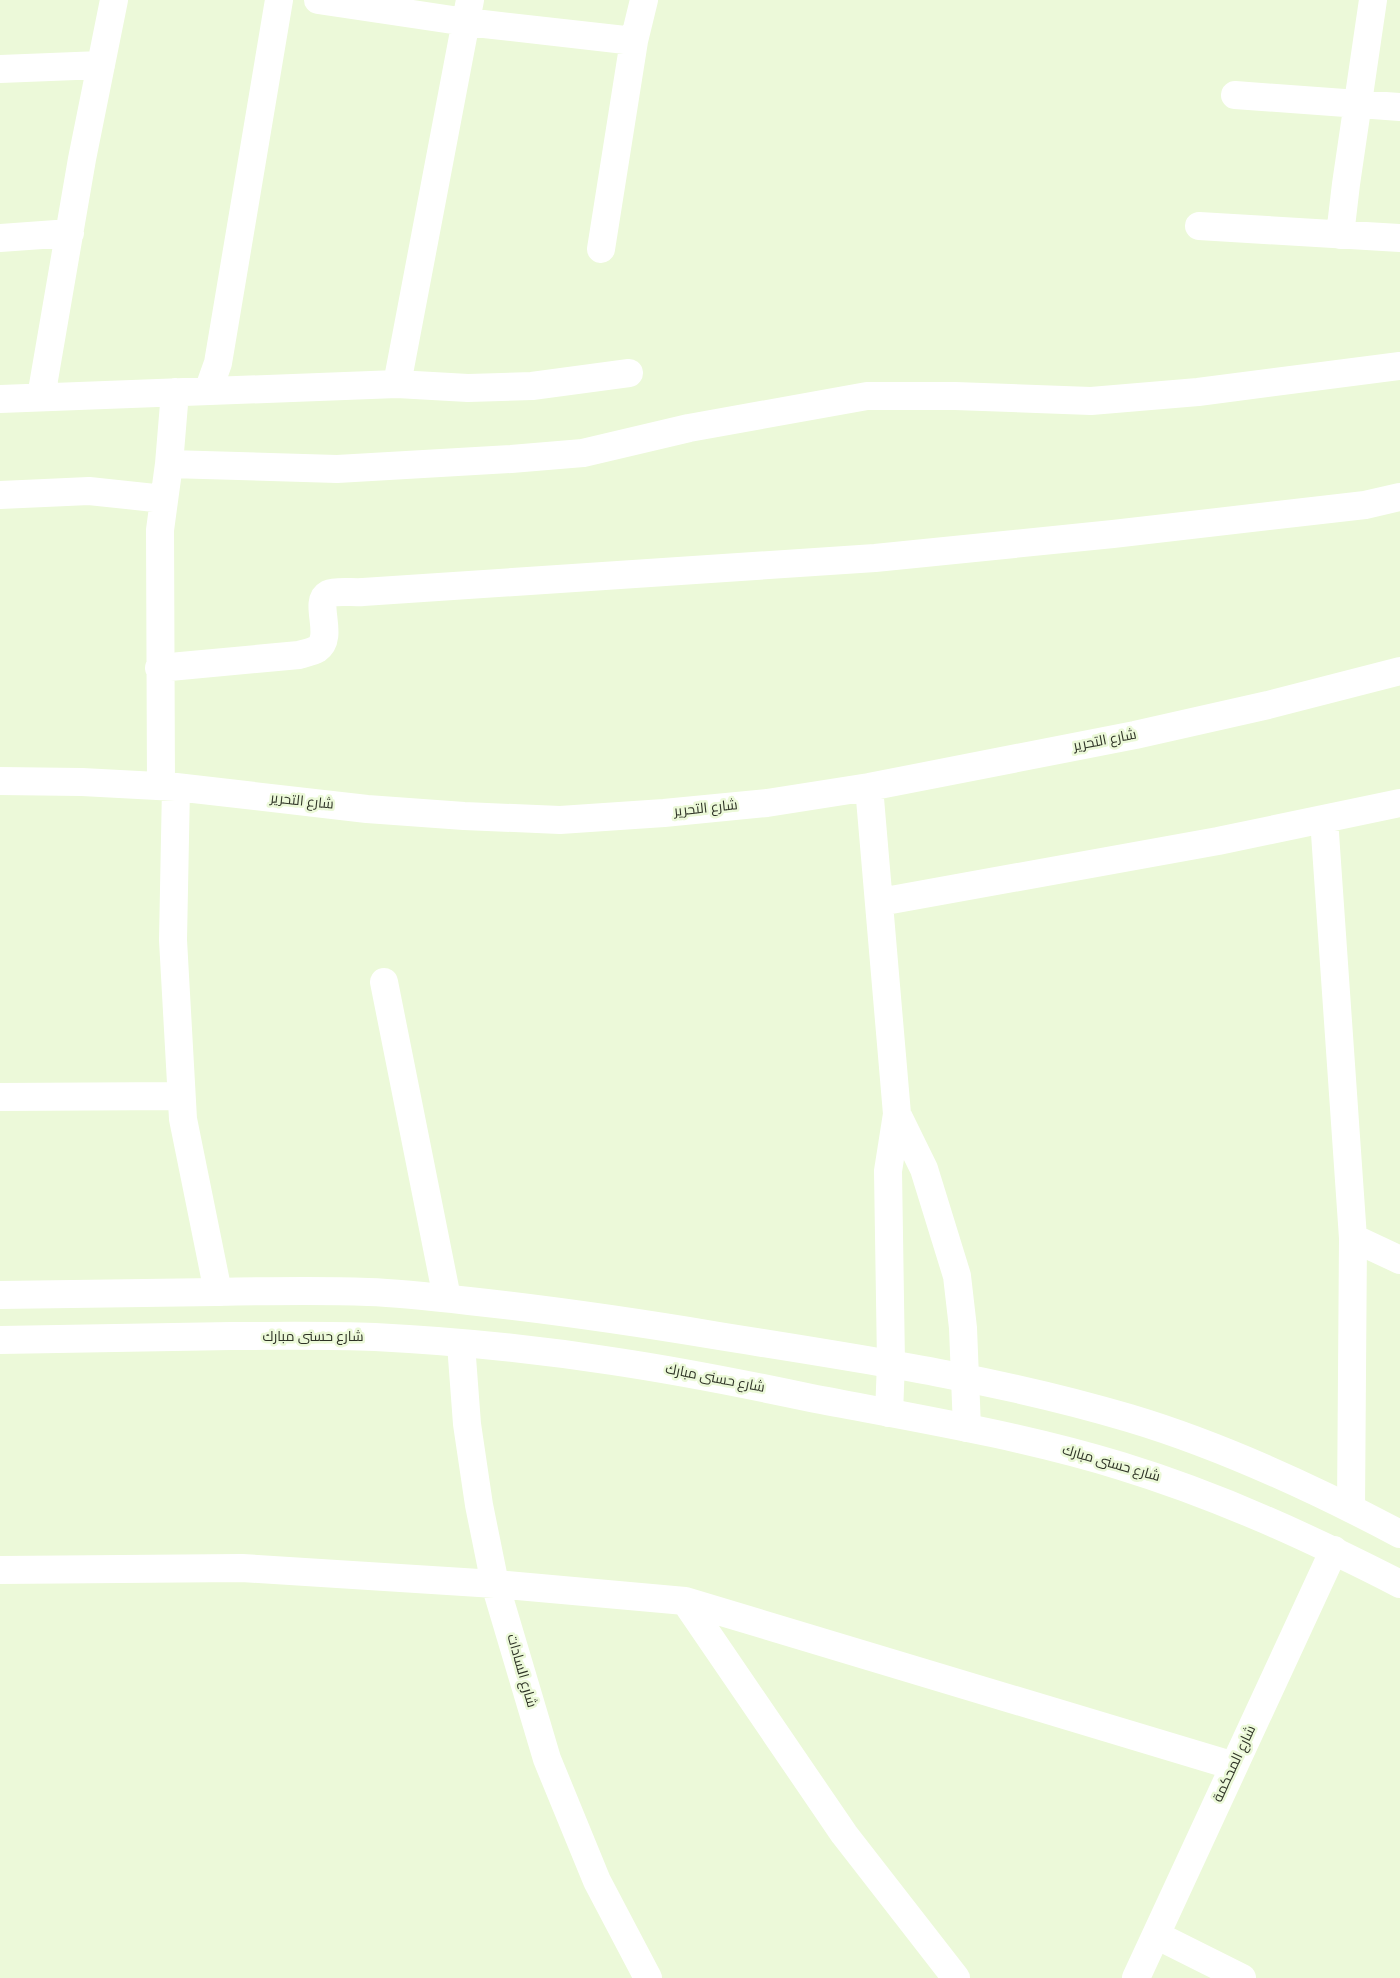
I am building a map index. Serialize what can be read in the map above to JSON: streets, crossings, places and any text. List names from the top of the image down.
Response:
{
  "streets": {
    "street": [
      "شارع التحرير",
      "شارع حسنى مبارك",
      "شارع السادات",
      "شارع المحكمة"
    ]
  },
  "crossings": [
    ["شارع حسنى مبارك", "شارع السادات"],
    ["شارع حسنى مبارك", "شارع المحكمة"]
  ]
}
